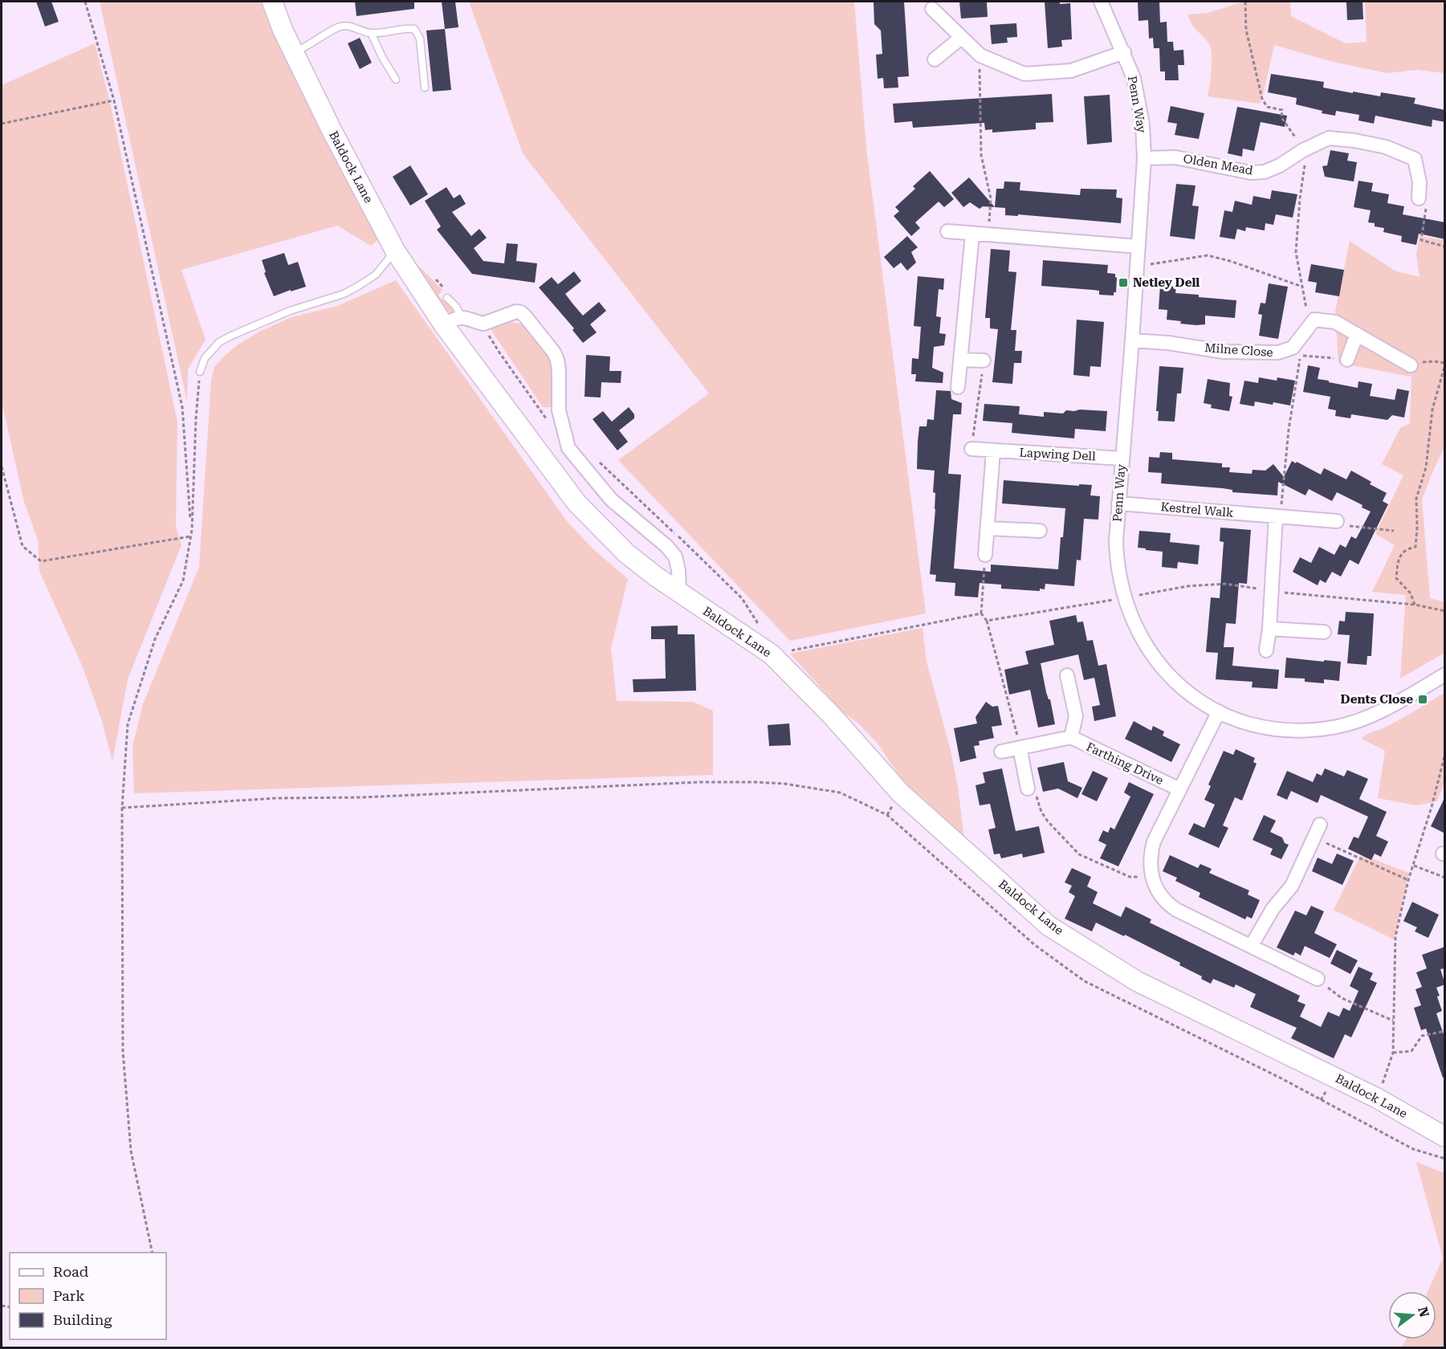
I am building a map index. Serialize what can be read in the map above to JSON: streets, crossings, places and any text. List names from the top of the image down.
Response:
{
  "streets": {
    "street": [
      "Penn Way",
      "Olden Mead",
      "Baldock Lane",
      "Milne Close",
      "Lapwing Dell",
      "Kestrel Walk",
      "Farthing Drive"
    ]
  },
  "crossings": [
    ["Penn Way", "Olden Mead"],
    ["Penn Way", "Milne Close"],
    ["Penn Way", "Lapwing Dell"],
    ["Penn Way", "Kestrel Walk"]
  ],
  "places": {
    "transit": ["Netley Dell", "Dents Close"]
  },
  "legend": ["Road", "Park", "Building"],
  "north": "right"
}
